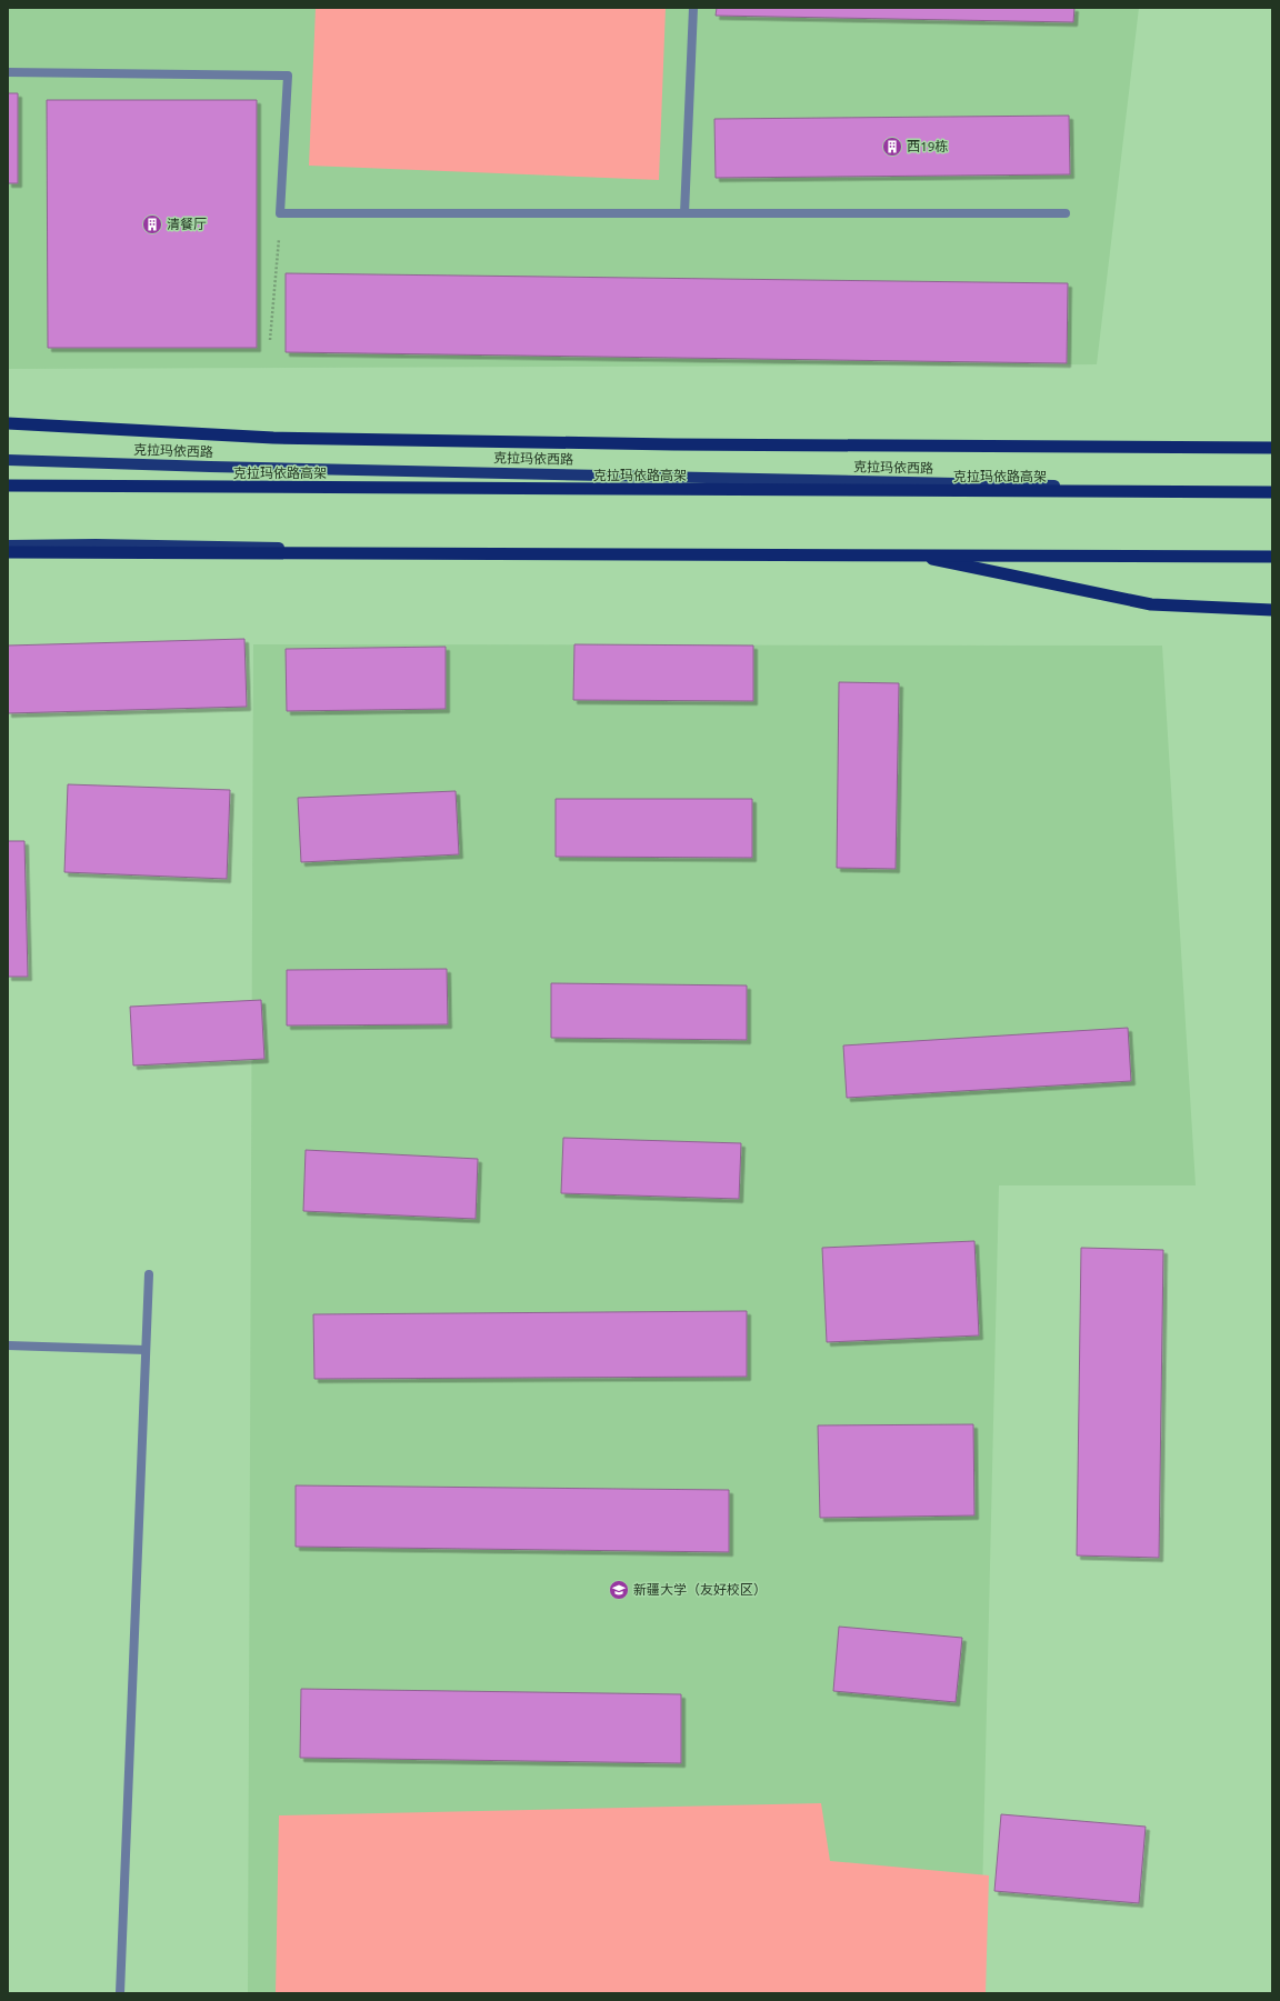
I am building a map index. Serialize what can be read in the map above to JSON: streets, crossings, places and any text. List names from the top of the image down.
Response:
{
  "streets": {
    "highway": ["克拉玛依路高架"],
    "main road": ["克拉玛依西路"]
  },
  "places": {
    "building": ["西19栋", "清餐厅"],
    "school or university": ["新疆大学（友好校区）"]
  }
}
